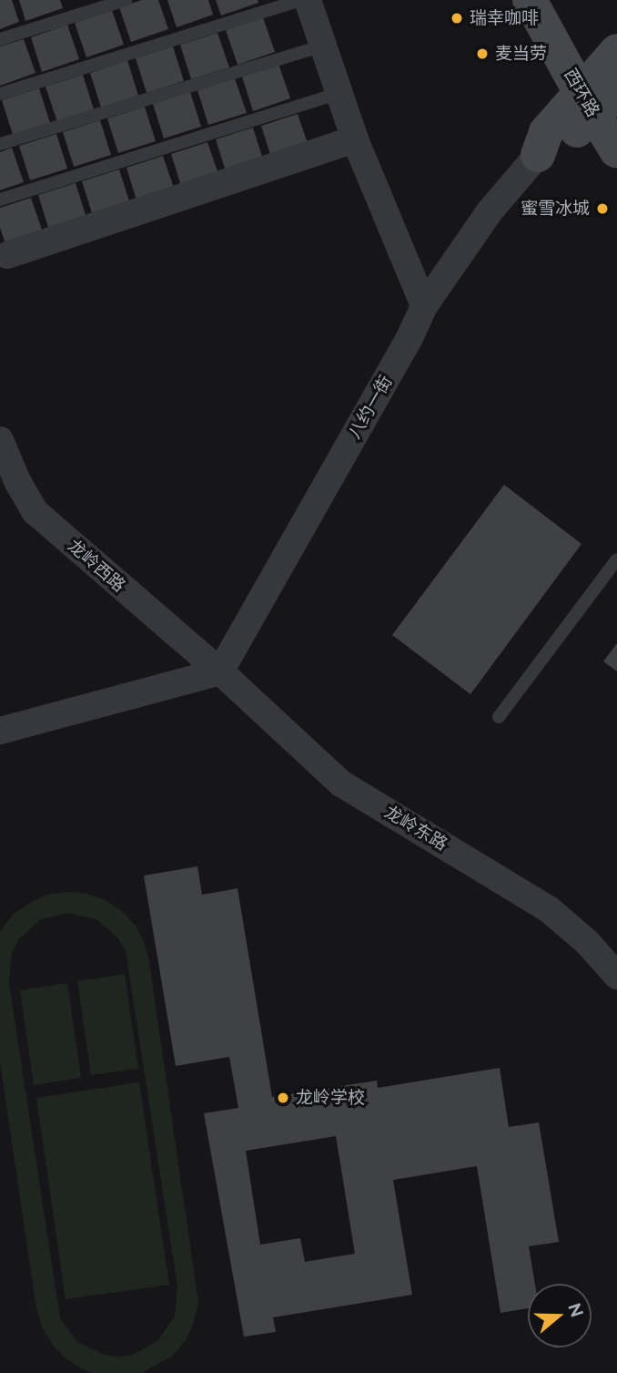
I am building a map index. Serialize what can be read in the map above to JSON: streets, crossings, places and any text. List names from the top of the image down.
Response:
{
  "streets": {
    "main road": ["西环路"],
    "street": ["八约一街", "龙岭西路", "龙岭东路"]
  },
  "crossings": [
    ["八约一街", "龙岭西路"],
    ["八约一街", "龙岭东路"],
    ["龙岭西路", "龙岭东路"]
  ],
  "places": [
    "瑞幸咖啡",
    "麦当劳",
    "蜜雪冰城",
    "龙岭学校"
  ],
  "north": "right"
}
